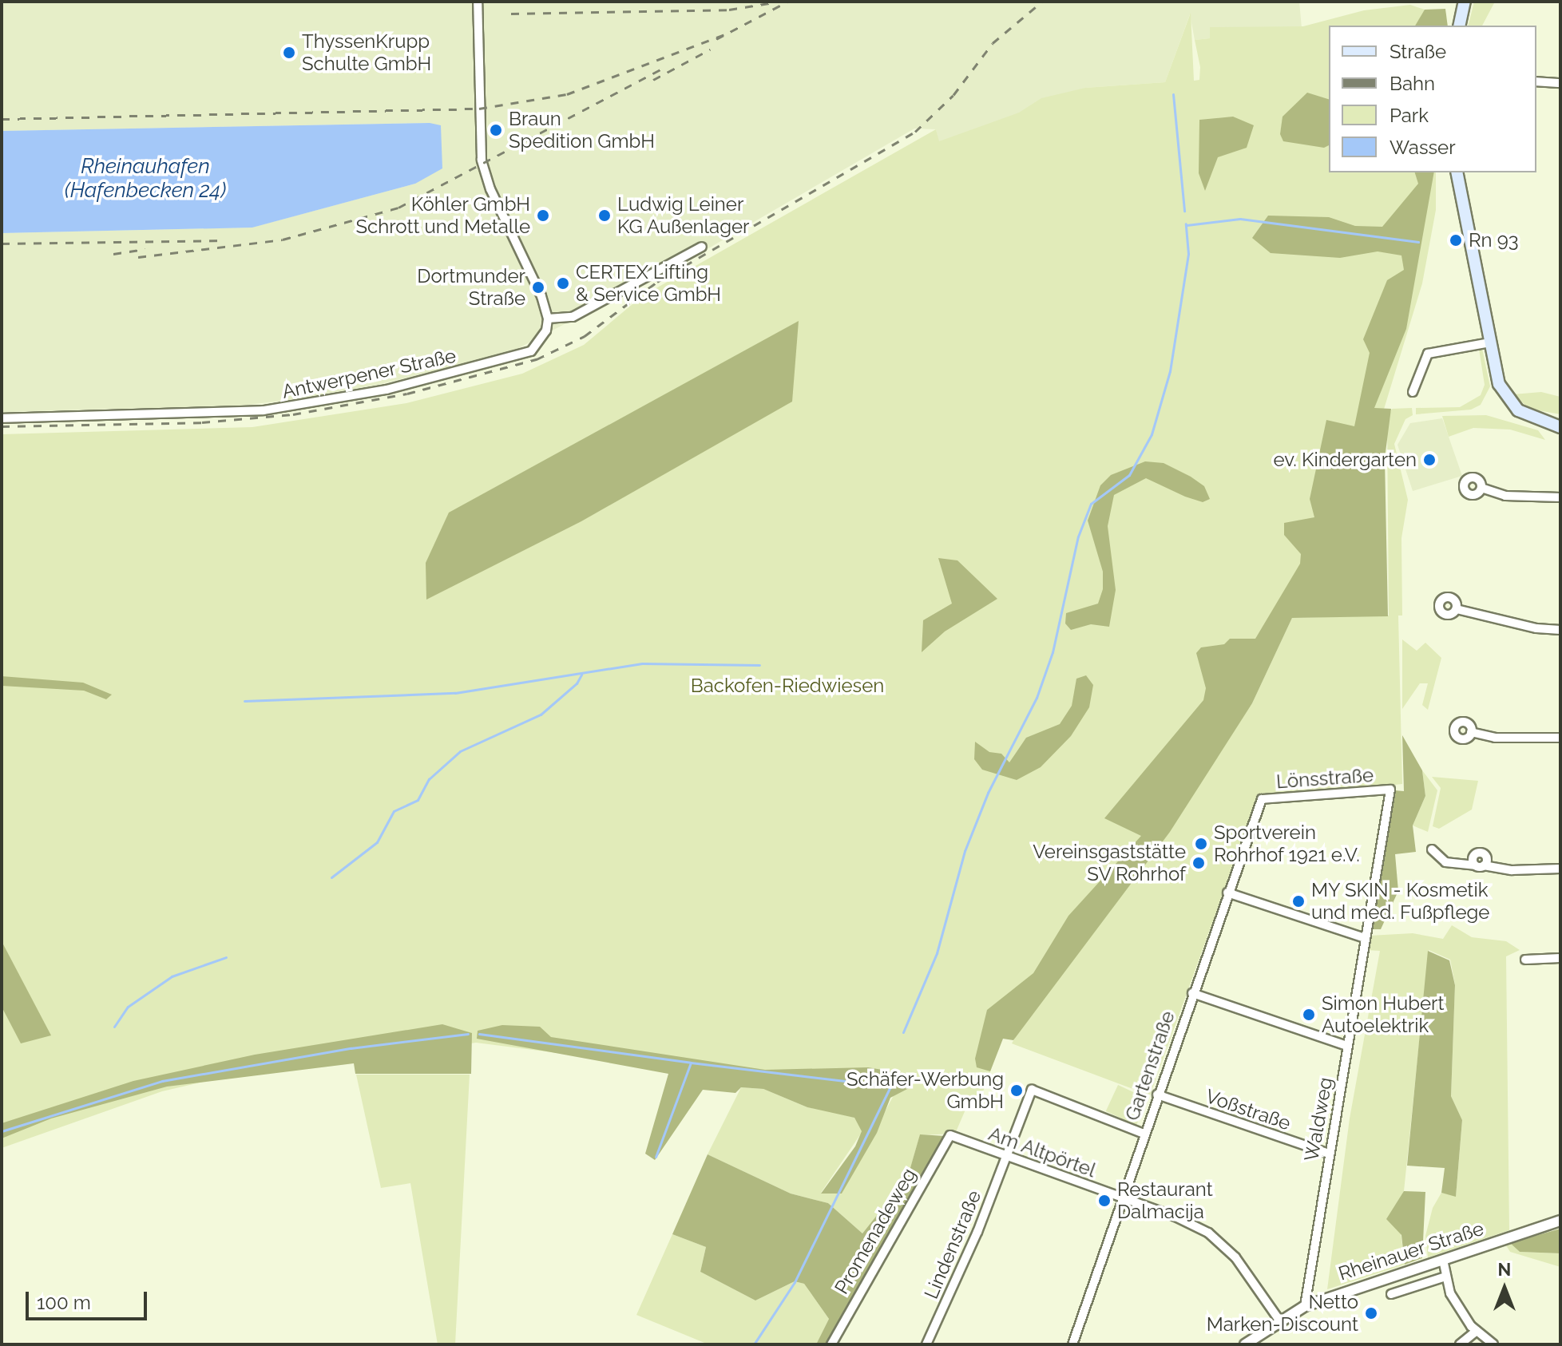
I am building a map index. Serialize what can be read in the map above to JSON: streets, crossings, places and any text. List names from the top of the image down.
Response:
{
  "streets": {
    "street": [
      "Antwerpener Straße",
      "Lönsstraße",
      "Gartenstraße",
      "Voßstraße",
      "Waldweg",
      "Am Altpörtel",
      "Promenadeweg",
      "Lindenstraße",
      "Rheinauer Straße"
    ]
  },
  "crossings": [
    ["Lönsstraße", "Gartenstraße"],
    ["Lönsstraße", "Waldweg"],
    ["Gartenstraße", "Voßstraße"],
    ["Gartenstraße", "Am Altpörtel"],
    ["Gartenstraße", "Lindenstraße"],
    ["Voßstraße", "Waldweg"],
    ["Waldweg", "Rheinauer Straße"],
    ["Am Altpörtel", "Promenadeweg"],
    ["Am Altpörtel", "Lindenstraße"],
    ["Am Altpörtel", "Rheinauer Straße"]
  ],
  "water": ["Rheinauhafen (Hafenbecken 24)"],
  "parks": ["Backofen-Riedwiesen"],
  "places": [
    "ThyssenKrupp Schulte GmbH",
    "Braun Spedition GmbH",
    "Köhler GmbH Schrott und Metalle",
    "Ludwig Leiner KG Außenlager",
    "Rn 93",
    "CERTEX Lifting & Service GmbH",
    "Dortmunder Straße",
    "ev. Kindergarten",
    "Sportverein Rohrhof 1921 e.V.",
    "Vereinsgaststätte SV Rohrhof",
    "MY SKIN - Kosmetik und med. Fußpflege",
    "Simon Hubert Autoelektrik",
    "Schäfer-Werbung GmbH",
    "Restaurant Dalmacija",
    "Netto Marken-Discount"
  ],
  "legend": [
    "Straße",
    "Bahn",
    "Park",
    "Wasser"
  ],
  "scale_bar": "100 m",
  "north": "top"
}
